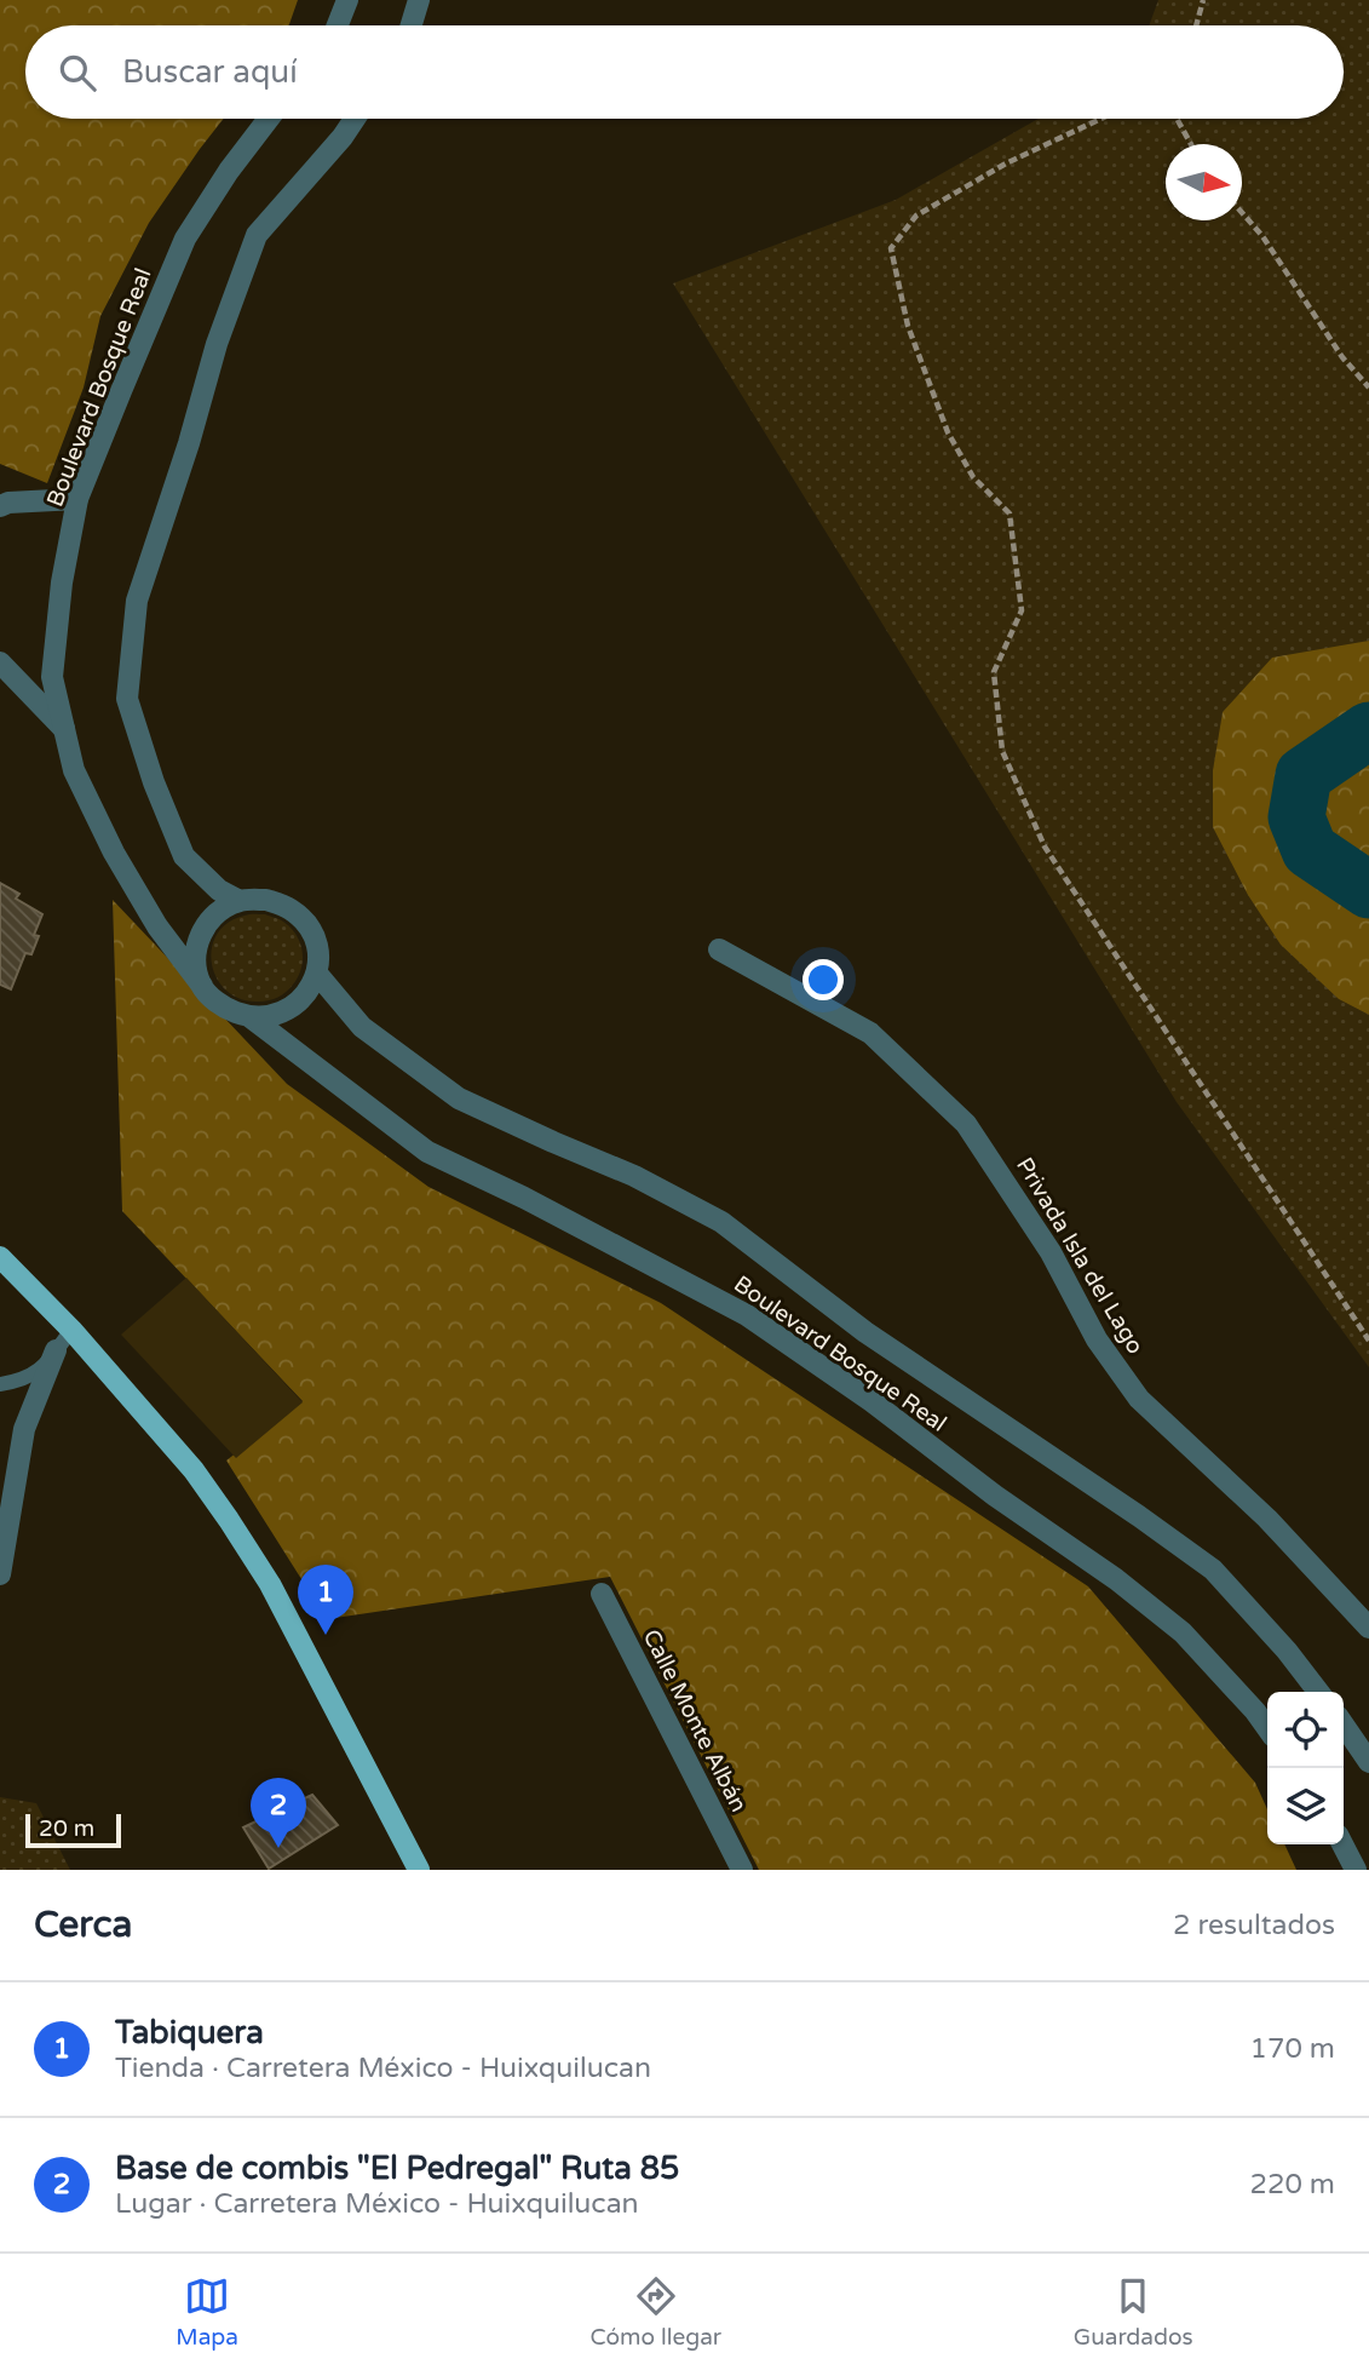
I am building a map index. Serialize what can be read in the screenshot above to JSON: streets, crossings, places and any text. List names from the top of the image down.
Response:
{
  "streets": {
    "street": ["Boulevard Bosque Real", "Privada Isla del Lago", "Calle Monte Albán"]
  },
  "scale_bar": "20 m",
  "north": "right",
  "page": {
    "search": "Buscar aquí",
    "pins": ["1", "2"],
    "scale": "20 m",
    "heading": ["Cerca", "2 resultados"],
    "list": [
      {
        "mark": "1",
        "name": "Tabiquera",
        "note": "Tienda · Carretera México - Huixquilucan",
        "value": "170 m"
      },
      {
        "mark": "2",
        "name": "Base de combis \"El Pedregal\" Ruta 85",
        "note": "Lugar · Carretera México - Huixquilucan",
        "value": "220 m"
      }
    ],
    "nav": ["Mapa", "Cómo llegar", "Guardados"]
  }
}
